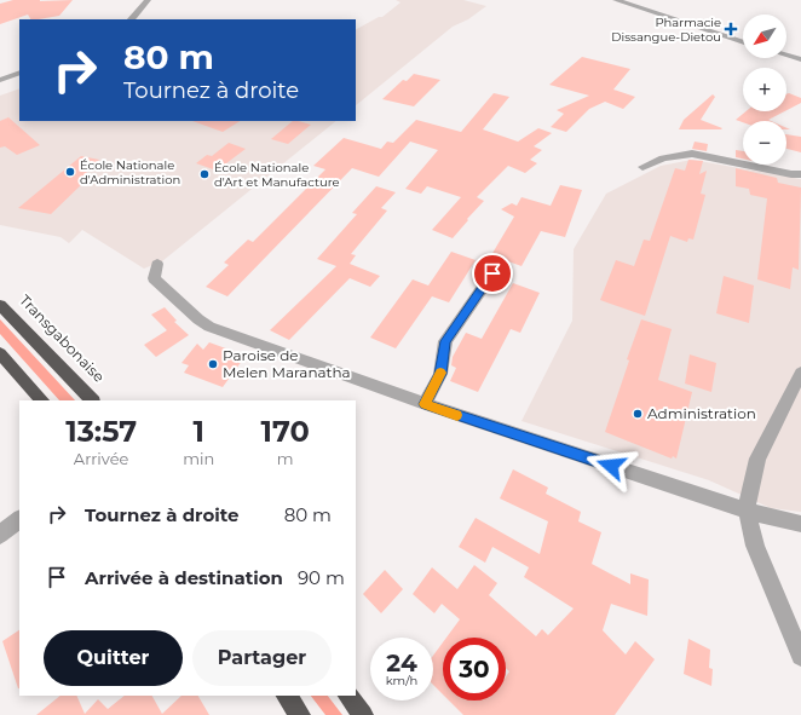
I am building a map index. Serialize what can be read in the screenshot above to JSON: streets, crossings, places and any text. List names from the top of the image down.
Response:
{
  "streets": {
    "highway": ["Transgabonaise"]
  },
  "places": {
    "health": ["Pharmacie Dissangue-Dietou"],
    "other": [
      "École Nationale d'Administration",
      "École Nationale d'Art et Manufacture",
      "Paroise de Melen Maranatha",
      "Administration"
    ]
  },
  "north": "bottom left",
  "page": {
    "map_buttons": ["+", "−"],
    "turn": ["80 m", "Tournez à droite"],
    "eta": [
      "13:57",
      "Arrivée",
      "1",
      "min",
      "170",
      "m"
    ],
    "list": [
      {
        "name": "Tournez à droite",
        "value": "80 m"
      },
      {
        "name": "Arrivée à destination",
        "value": "90 m"
      }
    ],
    "buttons": ["Quitter", "Partager"],
    "speed": "24 km/h",
    "limit": "30"
  }
}
